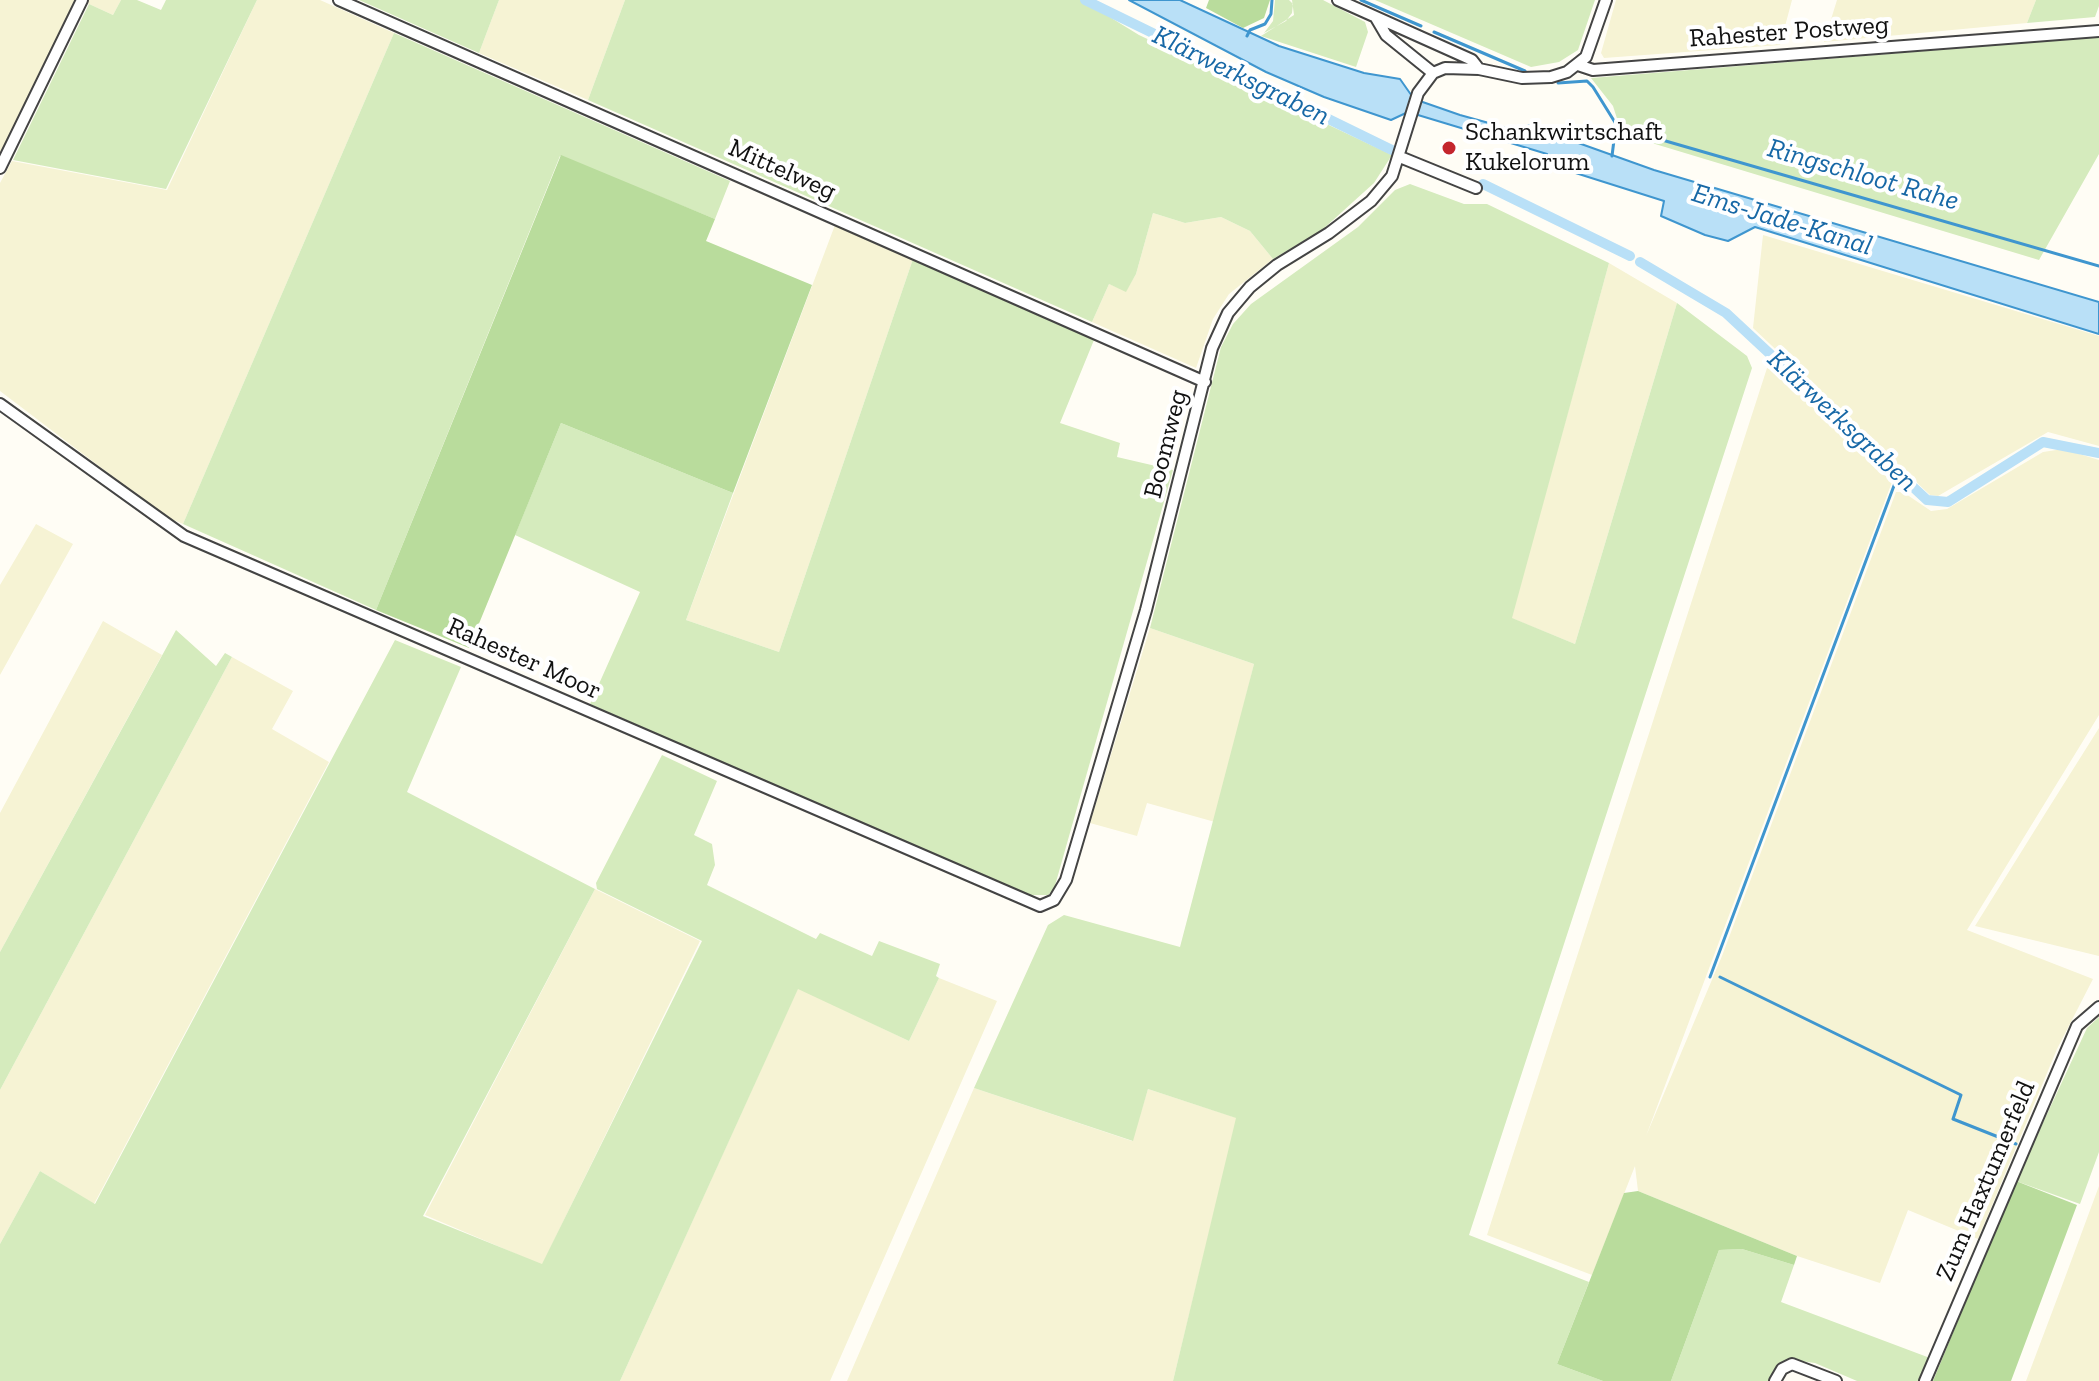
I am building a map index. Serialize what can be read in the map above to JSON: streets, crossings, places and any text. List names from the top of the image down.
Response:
{
  "streets": {
    "street": [
      "Rahester Postweg",
      "Mittelweg",
      "Boomweg",
      "Rahester Moor",
      "Zum Haxtumerfeld"
    ]
  },
  "crossings": [
    ["Mittelweg", "Boomweg"],
    ["Boomweg", "Rahester Moor"]
  ],
  "water": ["Klärwerksgraben", "Ringschloot Rahe", "Ems-Jade-Kanal"],
  "places": ["Schankwirtschaft Kukelorum"]
}
